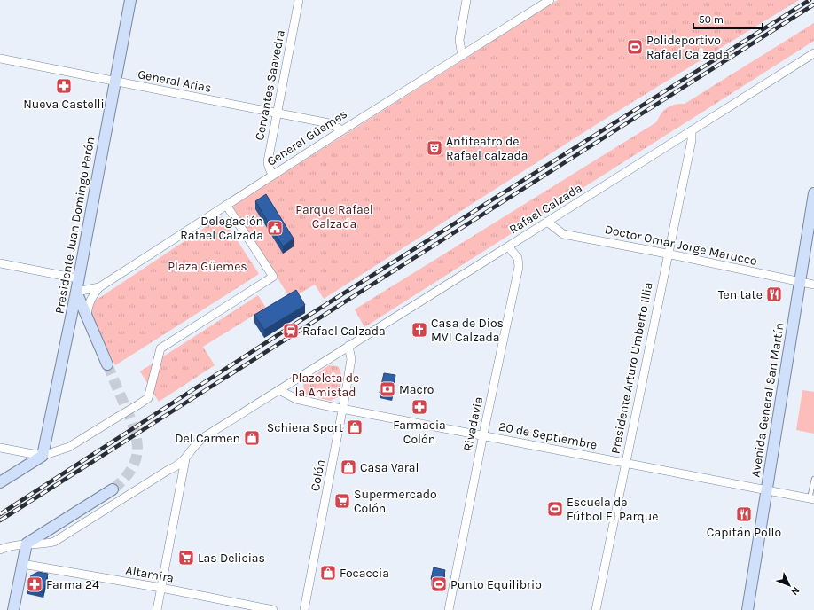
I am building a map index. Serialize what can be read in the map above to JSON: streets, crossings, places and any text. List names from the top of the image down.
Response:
{
  "streets": {
    "street": [
      "General Arias",
      "Cervantes Saavedra",
      "General Güemes",
      "Rafael Calzada",
      "Presidente Juan Domingo Perón",
      "Doctor Omar Jorge Marucco",
      "Presidente Arturo Umberto Illia",
      "Avenida General San Martín",
      "Rivadavia",
      "20 de Septiembre",
      "Colón",
      "Altamira"
    ]
  },
  "crossings": [
    ["General Arias", "Cervantes Saavedra"],
    ["General Arias", "General Güemes"],
    ["General Arias", "Presidente Juan Domingo Perón"],
    ["Cervantes Saavedra", "General Güemes"],
    ["General Güemes", "Presidente Juan Domingo Perón"],
    ["Rafael Calzada", "Doctor Omar Jorge Marucco"],
    ["Rafael Calzada", "Presidente Arturo Umberto Illia"],
    ["Rafael Calzada", "Rivadavia"],
    ["Rafael Calzada", "20 de Septiembre"],
    ["Rafael Calzada", "Colón"],
    ["Doctor Omar Jorge Marucco", "Presidente Arturo Umberto Illia"],
    ["Doctor Omar Jorge Marucco", "Avenida General San Martín"],
    ["Presidente Arturo Umberto Illia", "20 de Septiembre"],
    ["Avenida General San Martín", "20 de Septiembre"],
    ["Rivadavia", "20 de Septiembre"],
    ["20 de Septiembre", "Colón"]
  ],
  "parks": ["Parque Rafael Calzada", "Plaza Güemes", "Plazoleta de la Amistad"],
  "places": {
    "sports": ["Polideportivo Rafael Calzada", "Escuela de Fútbol El Parque", "Punto Equilibrio"],
    "pharmacy": ["Nueva Castelli", "Farmacia Colón", "Farma 24"],
    "theatre": ["Anfiteatro de Rafael calzada"],
    "public building": ["Delegación Rafael Calzada"],
    "restaurant": ["Ten tate", "Capitán Pollo"],
    "church": ["Casa de Dios MVI Calzada"],
    "station": ["Rafael Calzada"],
    "bank": ["Macro"],
    "shop": [
      "Schiera Sport",
      "Del Carmen",
      "Casa Varal",
      "Focaccia"
    ],
    "supermarket": ["Supermercado Colón", "Las Delicias"]
  },
  "scale_bar": "50 m",
  "north": "bottom right"
}
